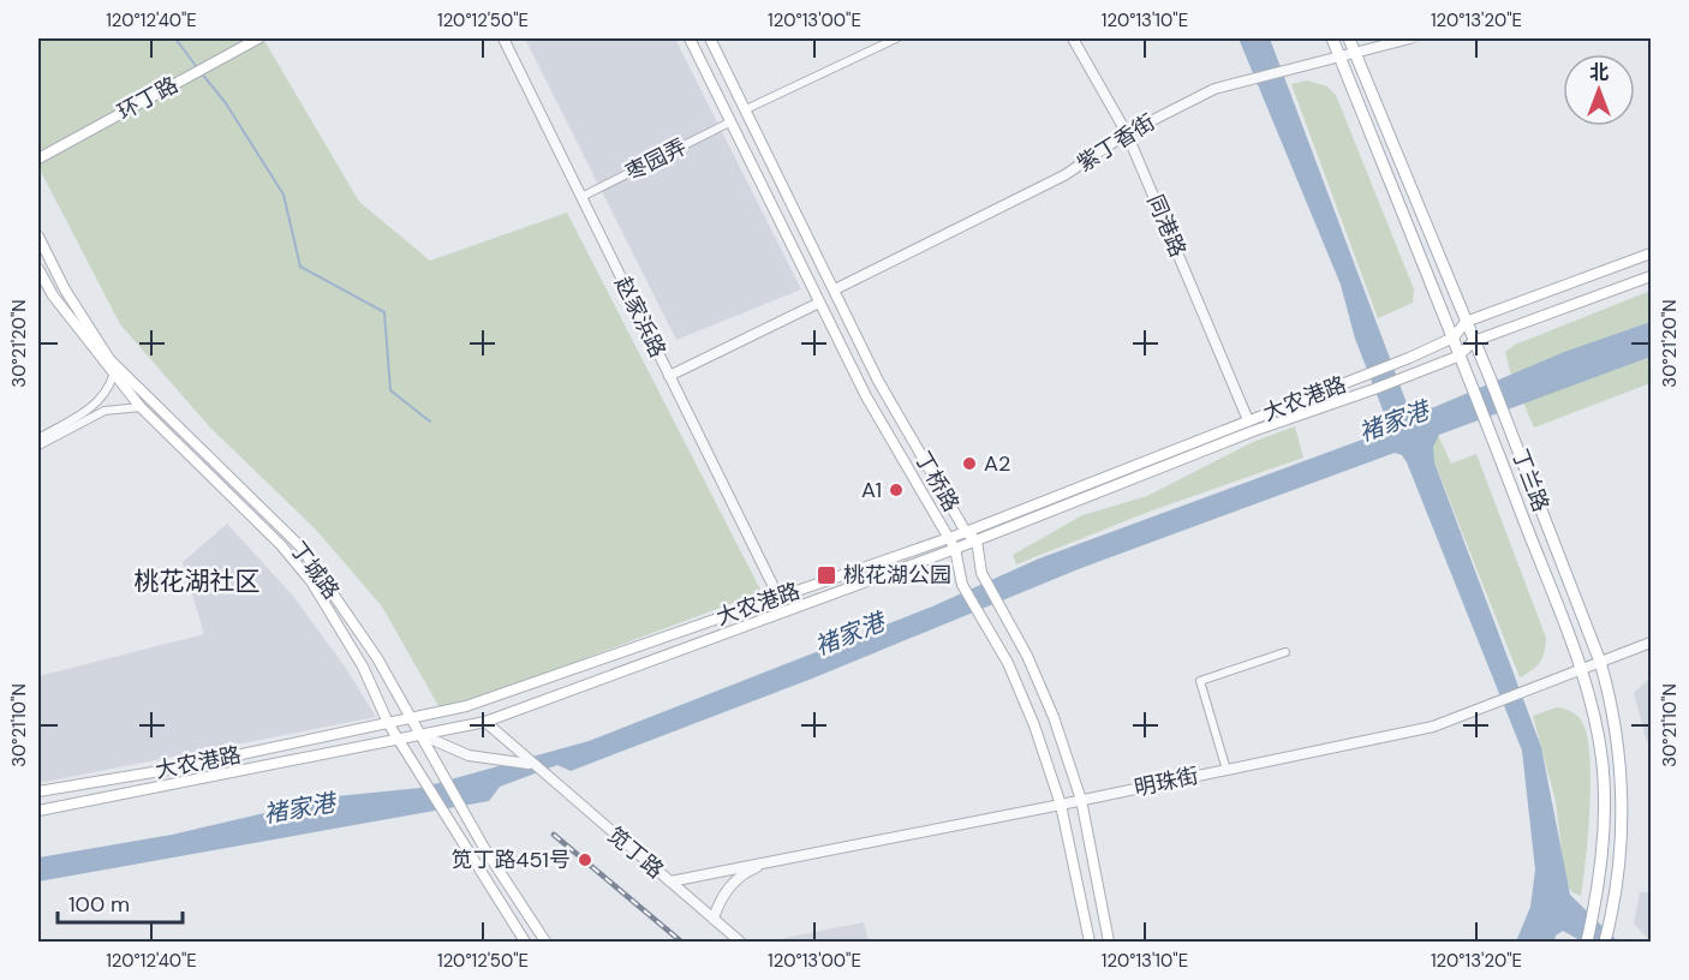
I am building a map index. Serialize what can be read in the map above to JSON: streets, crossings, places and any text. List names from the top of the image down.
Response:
{
  "streets": {
    "main road": [
      "环丁路",
      "大农港路",
      "丁兰路",
      "丁桥路",
      "丁城路"
    ],
    "street": [
      "紫丁香街",
      "枣园弄",
      "同港路",
      "赵家浜路",
      "明珠街",
      "笕丁路"
    ]
  },
  "crossings": [
    ["紫丁香街", "同港路"],
    ["紫丁香街", "丁兰路"],
    ["紫丁香街", "丁桥路"],
    ["枣园弄", "赵家浜路"],
    ["枣园弄", "丁桥路"],
    ["同港路", "大农港路"],
    ["赵家浜路", "大农港路"],
    ["大农港路", "丁兰路"],
    ["大农港路", "丁桥路"],
    ["大农港路", "丁城路"],
    ["大农港路", "笕丁路"],
    ["丁兰路", "明珠街"],
    ["丁桥路", "明珠街"],
    ["明珠街", "笕丁路"]
  ],
  "districts": ["桃花湖社区"],
  "water": ["褚家港"],
  "places": {
    "other": ["A2", "A1", "笕丁路451号"],
    "transit": ["桃花湖公园"]
  },
  "scale_bar": "100 m",
  "north": "top",
  "coordinates": [
    "120°12'40\"E",
    "120°12'50\"E",
    "120°13'00\"E",
    "120°13'10\"E",
    "120°13'20\"E",
    "30°21'20\"N",
    "30°21'10\"N"
  ]
}
